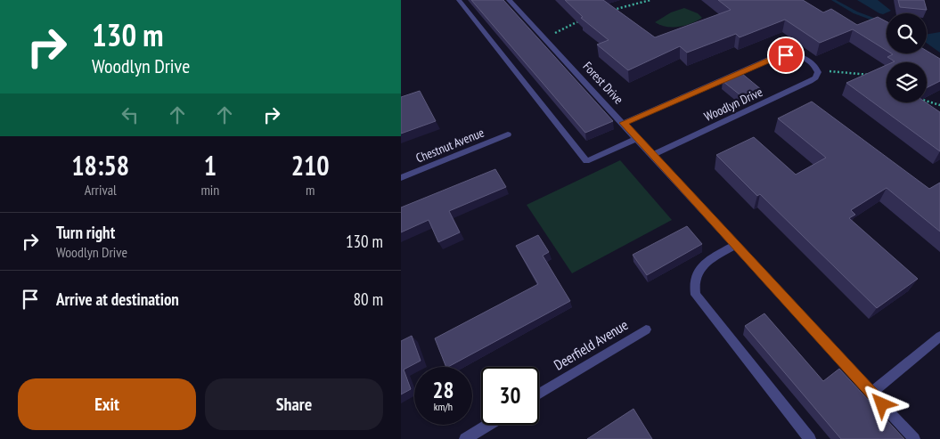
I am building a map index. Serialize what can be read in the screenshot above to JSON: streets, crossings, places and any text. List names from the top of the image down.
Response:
{
  "streets": {
    "street": [
      "Forest Drive",
      "Woodlyn Drive",
      "Chestnut Avenue",
      "Deerfield Avenue"
    ]
  },
  "crossings": [
    ["Forest Drive", "Woodlyn Drive"]
  ],
  "page": {
    "turn": ["130 m", "Woodlyn Drive"],
    "eta": [
      "18:58",
      "Arrival",
      "1",
      "min",
      "210",
      "m"
    ],
    "list": [
      {
        "name": "Turn right",
        "note": "Woodlyn Drive",
        "value": "130 m"
      },
      {
        "name": "Arrive at destination",
        "value": "80 m"
      }
    ],
    "speed": "28 km/h",
    "limit": "30",
    "buttons": ["Exit", "Share"]
  }
}
